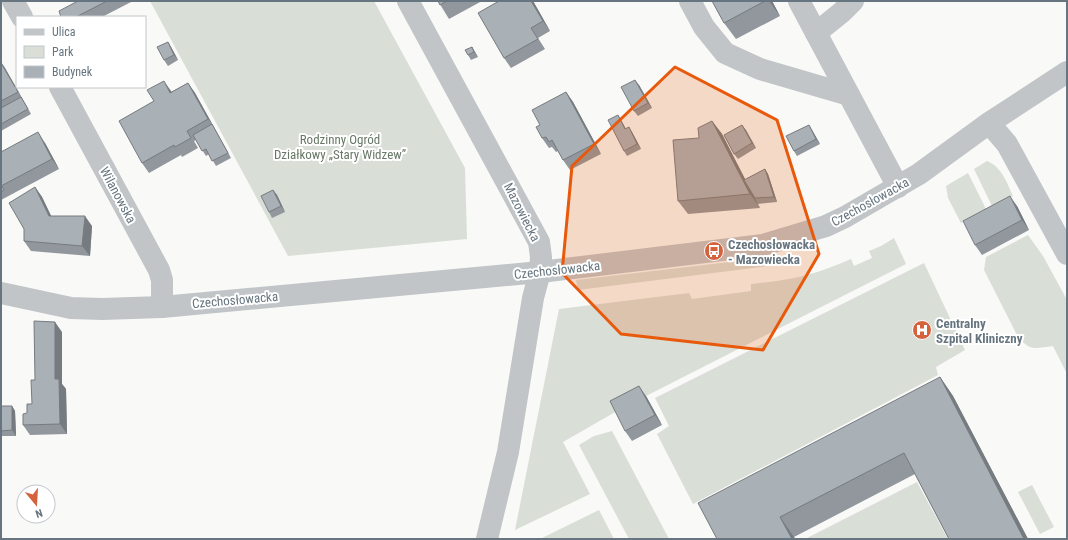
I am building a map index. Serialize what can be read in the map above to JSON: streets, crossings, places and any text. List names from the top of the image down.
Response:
{
  "streets": {
    "street": ["Wilanowska", "Czechosłowacka", "Mazowiecka"]
  },
  "crossings": [
    ["Wilanowska", "Czechosłowacka"],
    ["Czechosłowacka", "Mazowiecka"]
  ],
  "parks": ["Rodzinny Ogród Działkowy „Stary Widzew”"],
  "places": {
    "bus stop": ["Czechosłowacka - Mazowiecka"],
    "hospital": ["Centralny Szpital Kliniczny"]
  },
  "legend": ["Ulica", "Park", "Budynek"],
  "north": "bottom"
}
